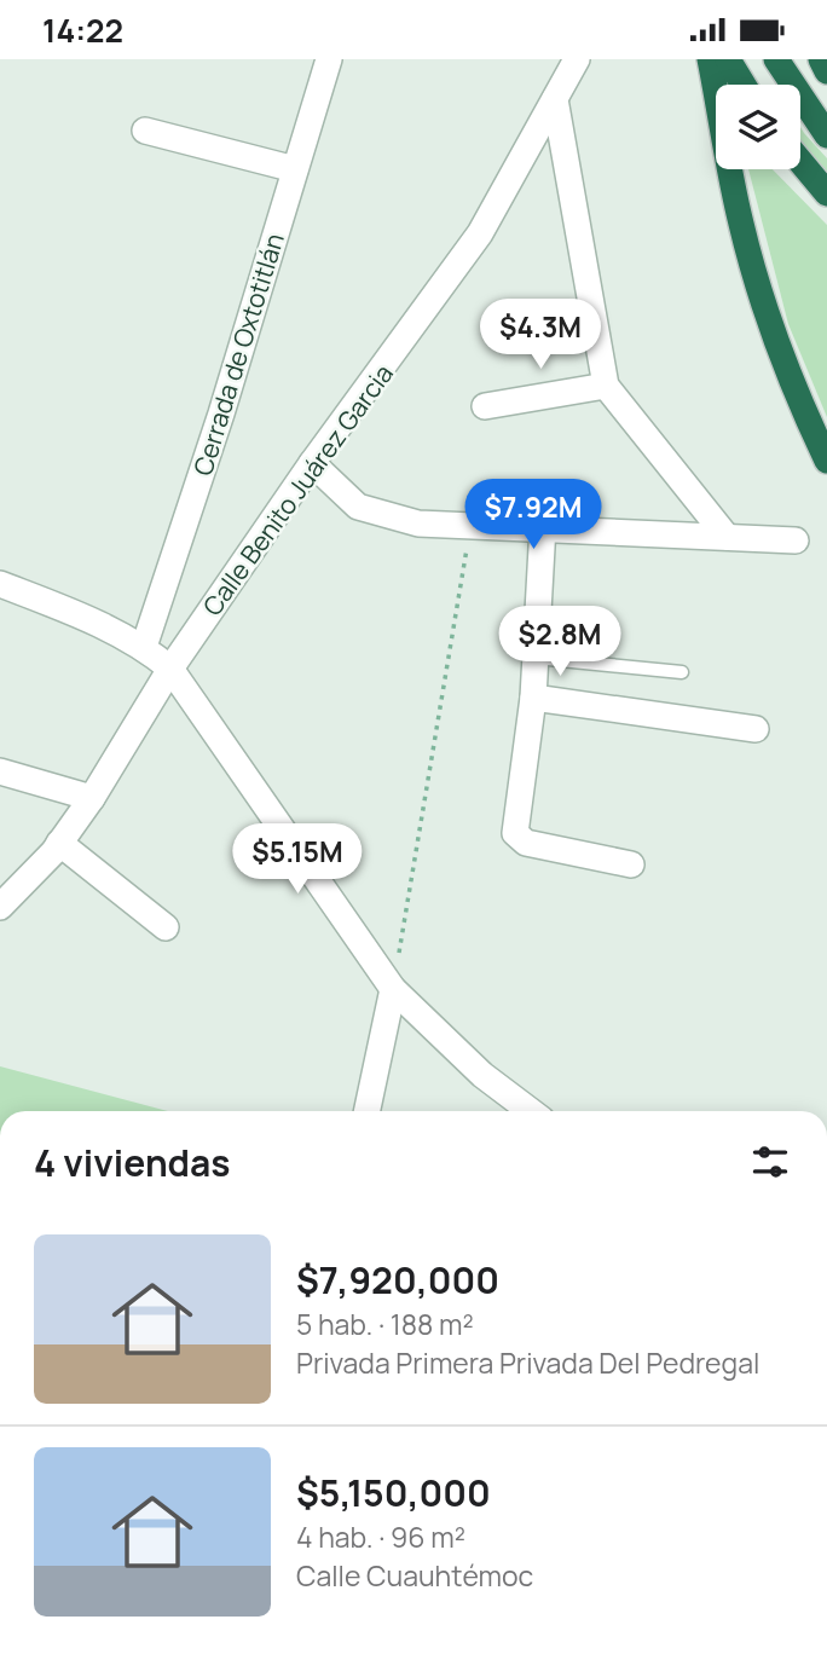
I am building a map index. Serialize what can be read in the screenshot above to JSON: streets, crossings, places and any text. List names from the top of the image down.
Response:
{
  "streets": {
    "street": ["Cerrada de Oxtotitlán", "Calle Benito Juárez Garcia"]
  },
  "page": {
    "status": "14:22",
    "price": [
      "$4.3M",
      "$7.92M",
      "$2.8M",
      "$5.15M"
    ],
    "heading": "4 viviendas",
    "list": [
      {
        "name": "$7,920,000",
        "note": "5 hab. · 188 m² · Privada Primera Privada Del Pedregal"
      },
      {
        "name": "$5,150,000",
        "note": "4 hab. · 96 m² · Calle Cuauhtémoc"
      }
    ]
  }
}
